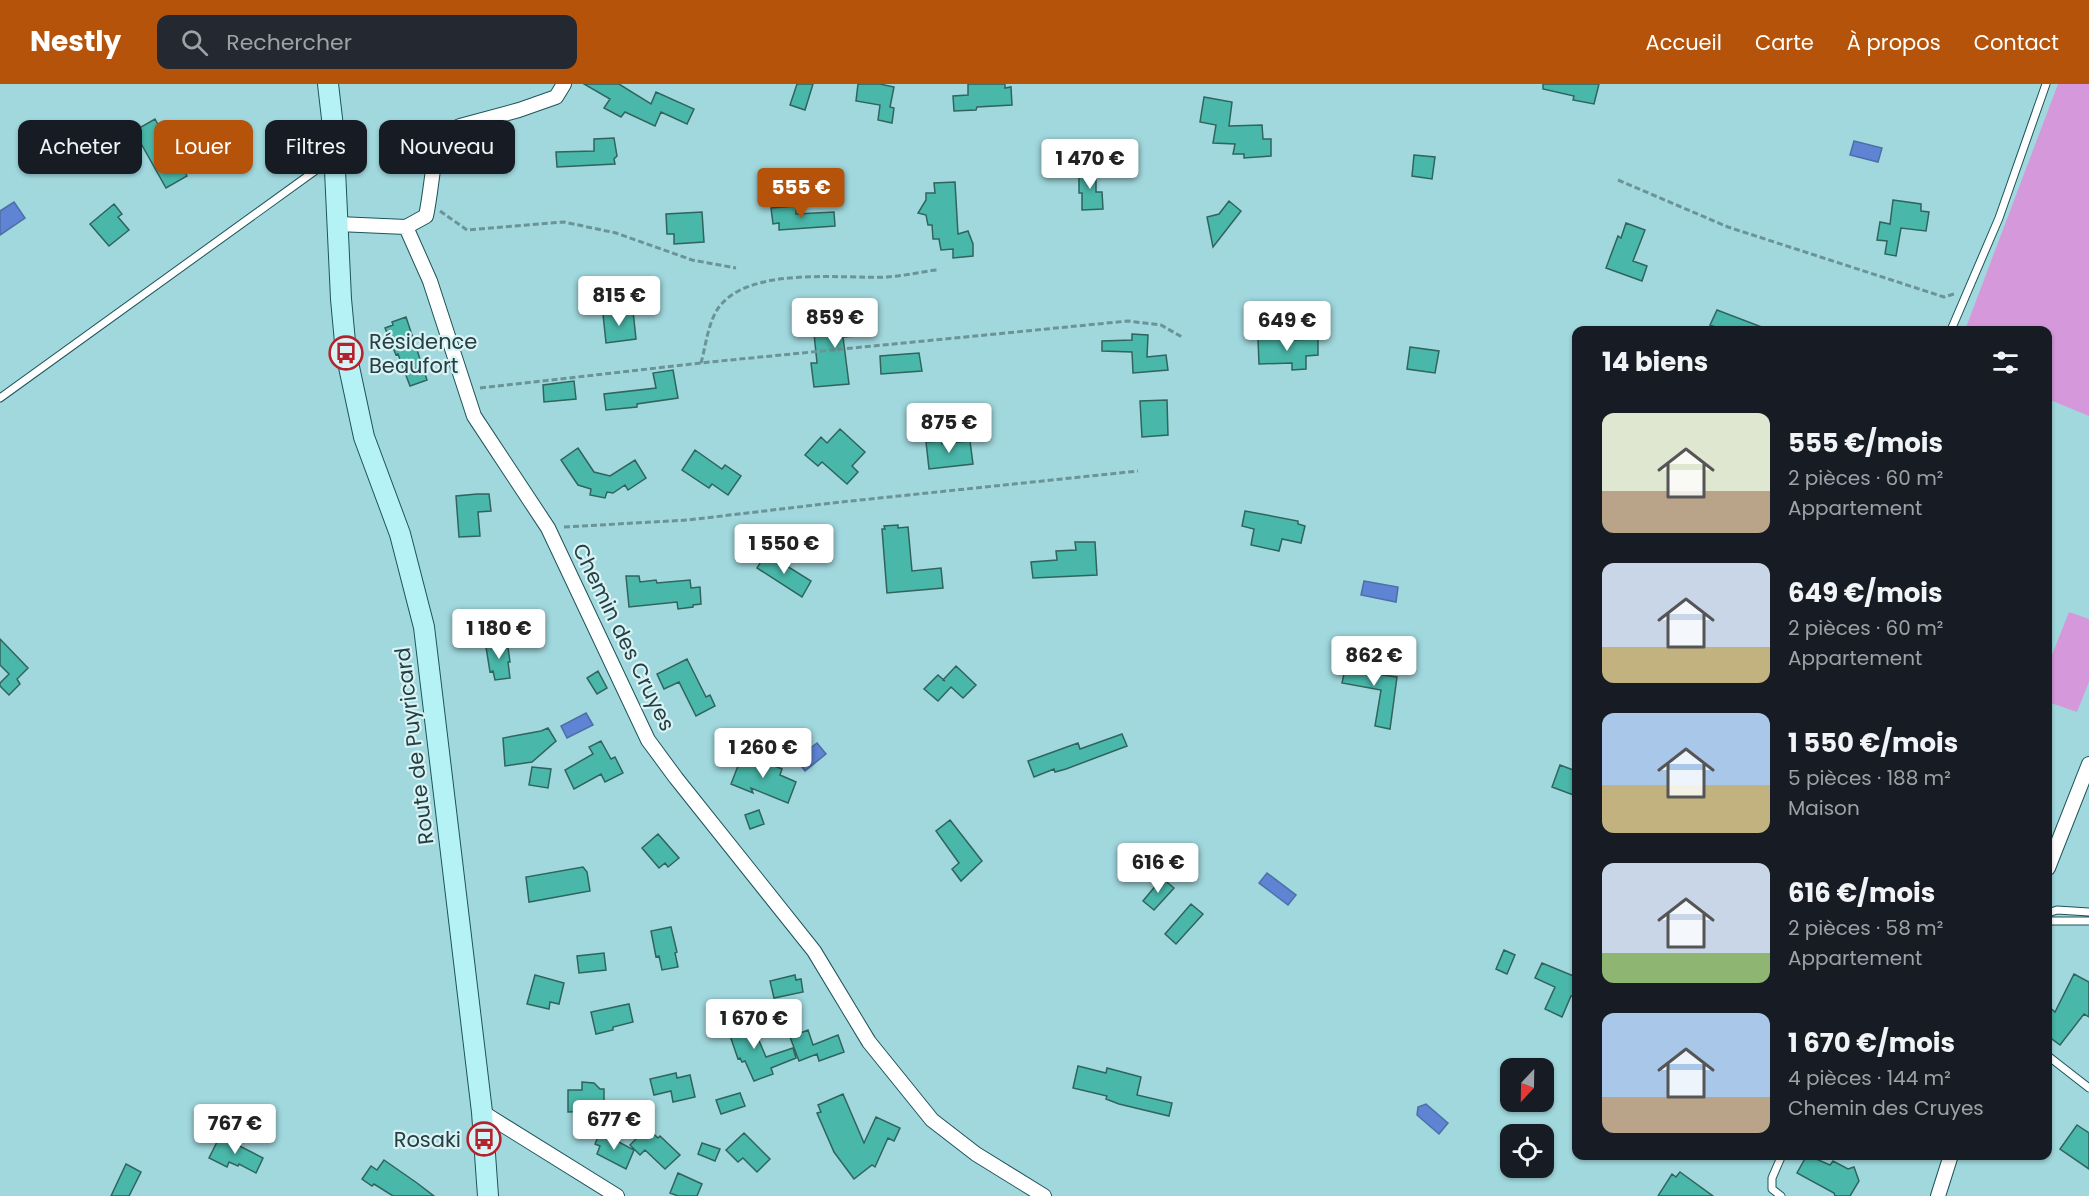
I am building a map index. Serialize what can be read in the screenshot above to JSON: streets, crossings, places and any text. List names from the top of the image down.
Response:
{
  "streets": {
    "main road": ["Route de Puyricard"],
    "street": ["Chemin des Cruyes"]
  },
  "places": {
    "bus stop": ["Résidence Beaufort", "Rosaki"]
  },
  "north": "bottom",
  "page": {
    "header": "Nestly",
    "search": "Rechercher",
    "nav": [
      "Accueil",
      "Carte",
      "À propos",
      "Contact"
    ],
    "chip": [
      "Acheter",
      "Louer",
      "Filtres",
      "Nouveau"
    ],
    "price": [
      "1 470 €",
      "555 €",
      "815 €",
      "859 €",
      "649 €",
      "875 €",
      "1 550 €",
      "1 180 €",
      "862 €",
      "1 260 €",
      "616 €",
      "1 670 €",
      "677 €",
      "767 €"
    ],
    "heading": "14 biens",
    "list": [
      {
        "name": "555 €/mois",
        "note": "2 pièces · 60 m² · Appartement"
      },
      {
        "name": "649 €/mois",
        "note": "2 pièces · 60 m² · Appartement"
      },
      {
        "name": "1 550 €/mois",
        "note": "5 pièces · 188 m² · Maison"
      },
      {
        "name": "616 €/mois",
        "note": "2 pièces · 58 m² · Appartement"
      },
      {
        "name": "1 670 €/mois",
        "note": "4 pièces · 144 m² · Chemin des Cruyes"
      }
    ]
  }
}
